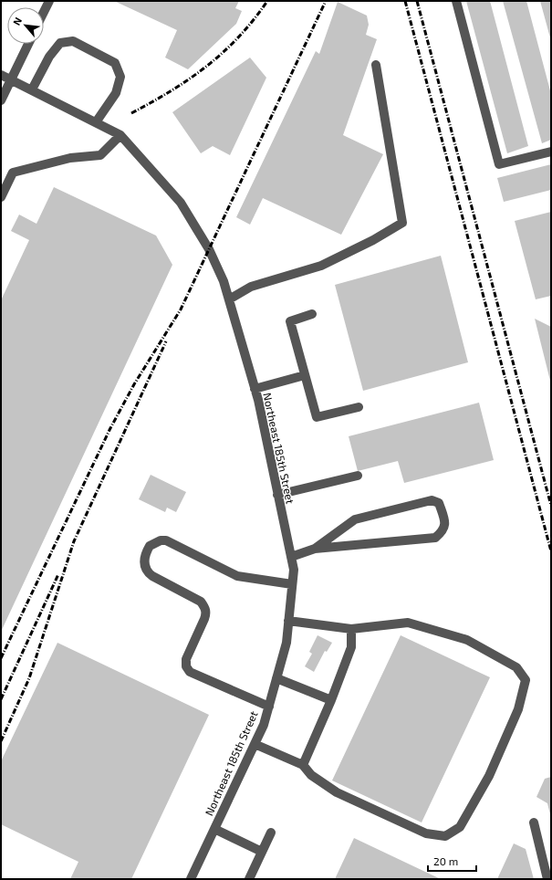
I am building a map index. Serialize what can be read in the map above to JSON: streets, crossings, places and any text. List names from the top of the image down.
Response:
{
  "streets": {
    "street": ["Northeast 185th Street"]
  },
  "scale_bar": "20 m",
  "north": "top left"
}
